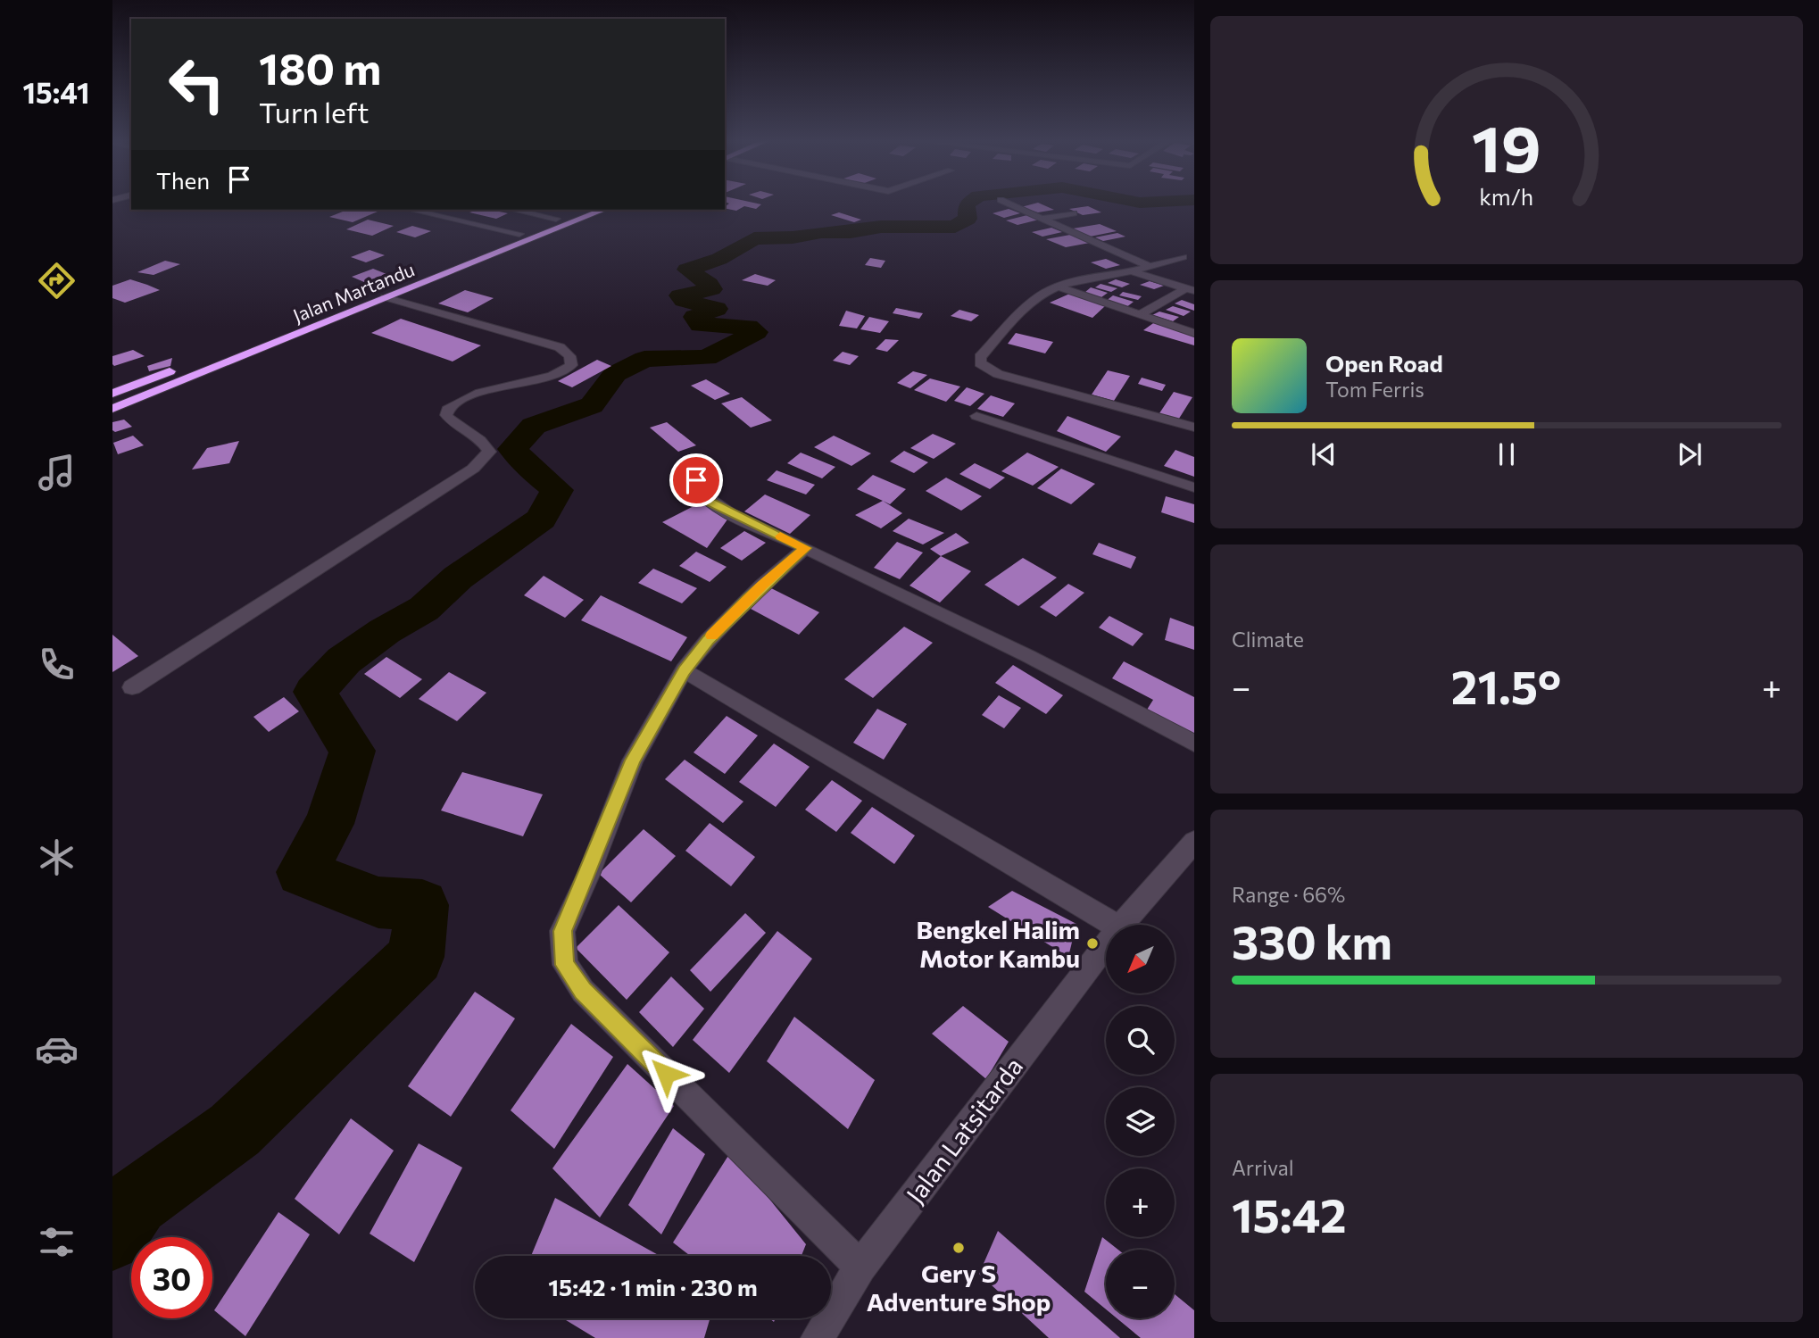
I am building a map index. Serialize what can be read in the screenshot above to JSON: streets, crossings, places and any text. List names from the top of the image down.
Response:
{
  "streets": {
    "highway": ["Jalan Martandu"],
    "street": ["Jalan Latsitarda"]
  },
  "places": ["Bengkel Halim Motor Kambu", "Gery S Adventure Shop"],
  "north": "bottom left",
  "page": {
    "tabs": "15:41",
    "turn": ["180 m", "Turn left"],
    "then": "Then",
    "song": ["Open Road", "Tom Ferris"],
    "tile": [
      "Climate",
      ["Range · 66%", "330 km"],
      ["Arrival", "15:42"]
    ],
    "heat": ["−", "21.5°", "+"],
    "map_buttons": ["+", "−"],
    "limit": "30",
    "trip": "15:42 · 1 min · 230 m",
    "gauge": ["19", "km/h"]
  }
}
